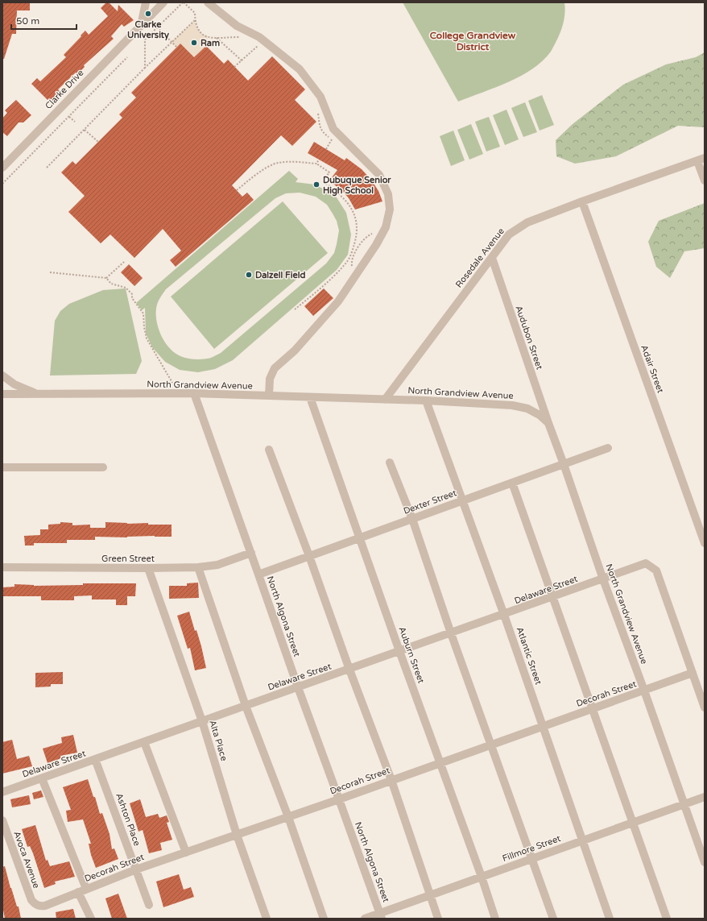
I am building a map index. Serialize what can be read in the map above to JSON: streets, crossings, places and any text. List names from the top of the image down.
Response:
{
  "streets": {
    "street": [
      "Clarke Drive",
      "Rosedale Avenue",
      "Audubon Street",
      "Adair Street",
      "North Grandview Avenue",
      "Dexter Street",
      "Green Street",
      "Delaware Street",
      "North Algona Street",
      "Auburn Street",
      "Atlantic Street",
      "Decorah Street",
      "Alta Place",
      "Ashton Place",
      "Fillmore Street",
      "Avoca Avenue"
    ]
  },
  "crossings": [
    ["Rosedale Avenue", "Audubon Street"],
    ["Rosedale Avenue", "Adair Street"],
    ["Rosedale Avenue", "North Grandview Avenue"],
    ["Audubon Street", "North Grandview Avenue"],
    ["North Grandview Avenue", "Dexter Street"],
    ["North Grandview Avenue", "Delaware Street"],
    ["North Grandview Avenue", "North Algona Street"],
    ["North Grandview Avenue", "Auburn Street"],
    ["North Grandview Avenue", "Atlantic Street"],
    ["North Grandview Avenue", "Decorah Street"],
    ["North Grandview Avenue", "Fillmore Street"],
    ["Dexter Street", "North Algona Street"],
    ["Dexter Street", "Auburn Street"],
    ["Dexter Street", "Atlantic Street"],
    ["Green Street", "North Algona Street"],
    ["Green Street", "Alta Place"],
    ["Delaware Street", "North Algona Street"],
    ["Delaware Street", "Auburn Street"],
    ["Delaware Street", "Atlantic Street"],
    ["Delaware Street", "Decorah Street"],
    ["Delaware Street", "Alta Place"],
    ["Delaware Street", "Ashton Place"],
    ["North Algona Street", "Decorah Street"],
    ["North Algona Street", "Fillmore Street"],
    ["Auburn Street", "Decorah Street"],
    ["Auburn Street", "Fillmore Street"],
    ["Atlantic Street", "Decorah Street"],
    ["Atlantic Street", "Fillmore Street"],
    ["Decorah Street", "Alta Place"],
    ["Decorah Street", "Ashton Place"],
    ["Decorah Street", "Avoca Avenue"]
  ],
  "districts": ["College Grandview District"],
  "places": [
    "Clarke University",
    "Ram",
    "Dubuque Senior High School",
    "Dalzell Field"
  ],
  "scale_bar": "50 m"
}
